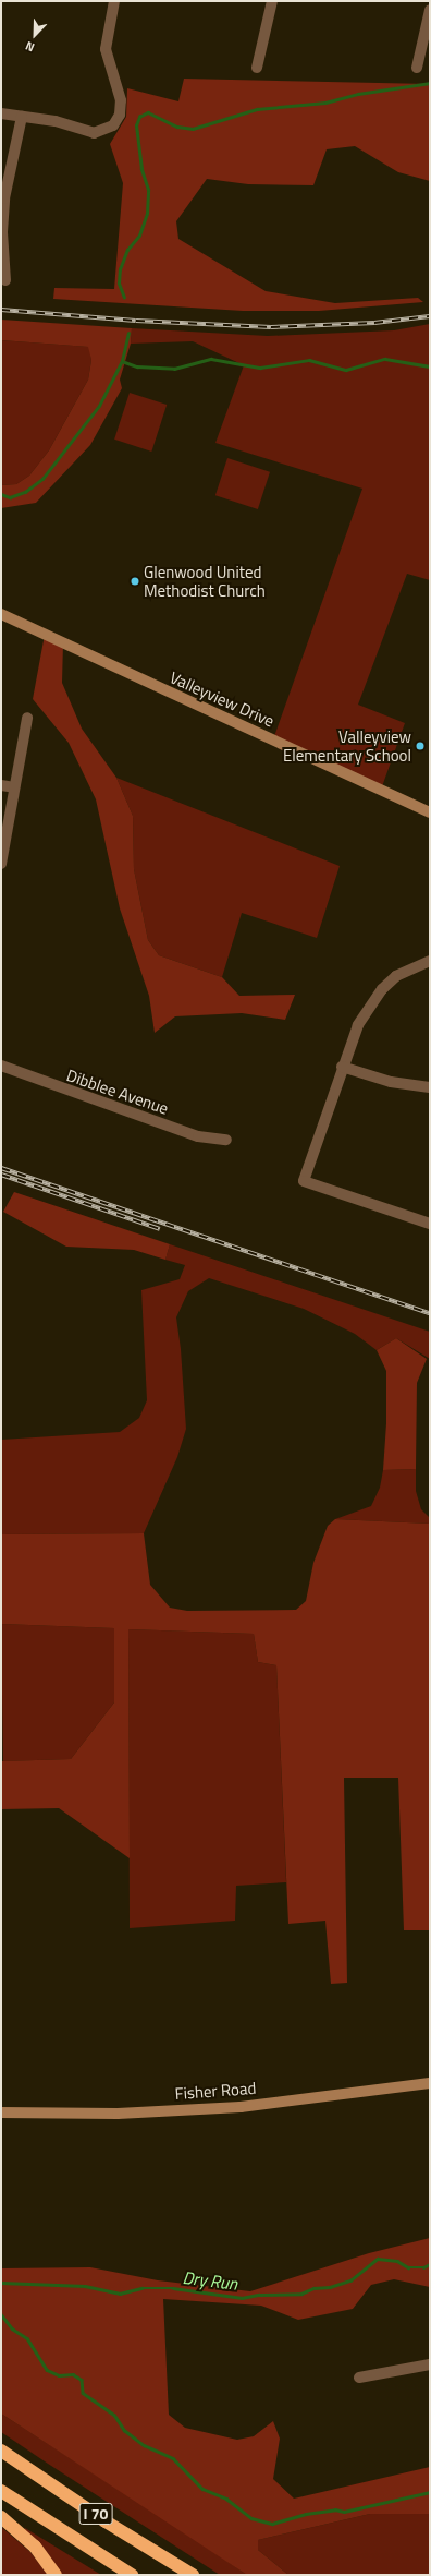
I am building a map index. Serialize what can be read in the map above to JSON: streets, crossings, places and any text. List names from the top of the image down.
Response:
{
  "streets": {
    "highway": ["I 70"],
    "street": ["Valleyview Drive", "Dibblee Avenue", "Fisher Road"]
  },
  "water": ["Dry Run"],
  "places": ["Glenwood United Methodist Church", "Valleyview Elementary School"],
  "north": "bottom left"
}
